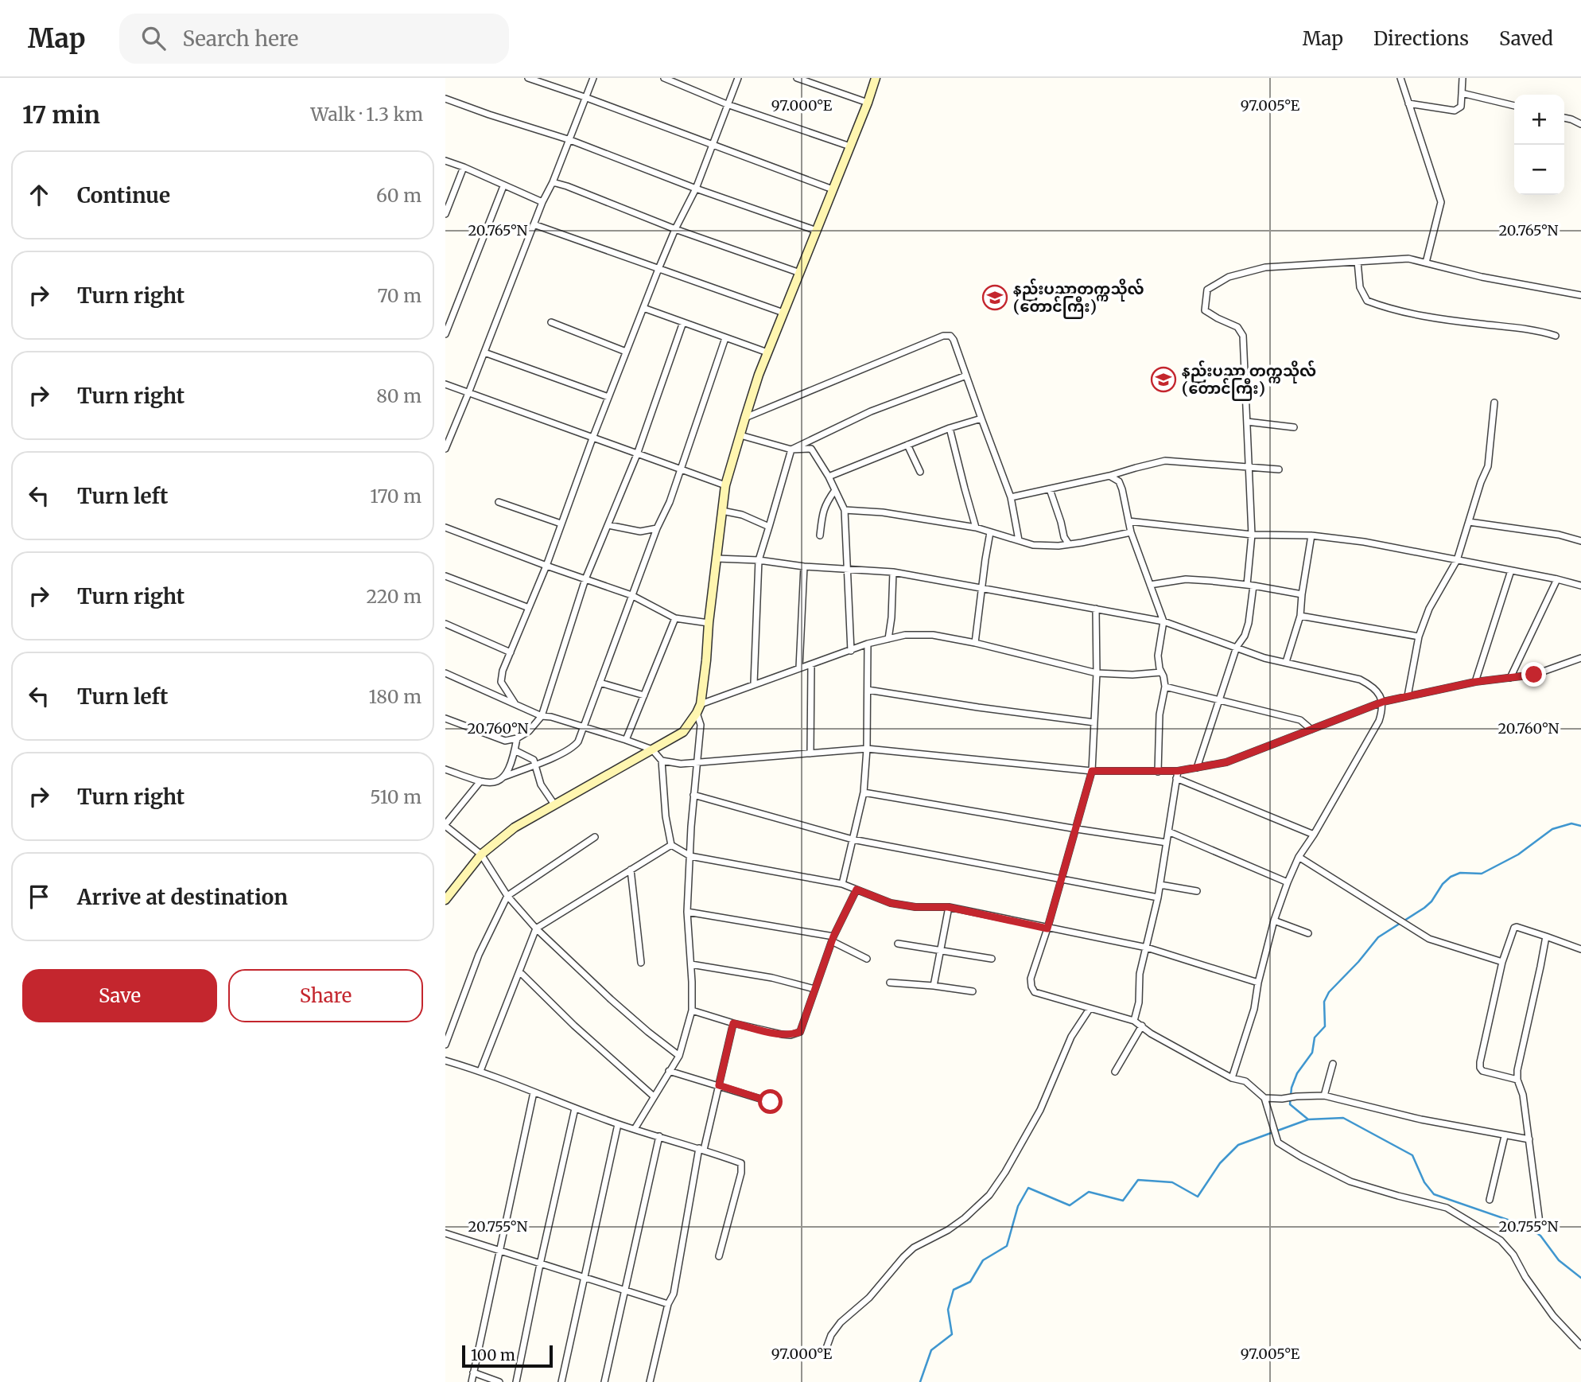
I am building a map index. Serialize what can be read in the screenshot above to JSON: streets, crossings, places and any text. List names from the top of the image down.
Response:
{
  "places": {
    "school or university": ["နည်းပညာတက္ကသိုလ် (တောင်ကြီး)", "နည်းပညာ တက္ကသိုလ် (တောင်ကြီး)"]
  },
  "scale_bar": "100 m",
  "page": {
    "header": "Map",
    "search": "Search here",
    "nav": ["Map", "Directions", "Saved"],
    "heading": ["17 min", "Walk · 1.3 km"],
    "map_buttons": ["+", "−"],
    "list": [
      ["Continue", "60 m"],
      ["Turn right", "70 m"],
      ["Turn right", "80 m"],
      ["Turn left", "170 m"],
      ["Turn right", "220 m"],
      ["Turn left", "180 m"],
      ["Turn right", "510 m"],
      "Arrive at destination"
    ],
    "buttons": ["Save", "Share"],
    "scale": "100 m"
  },
  "coordinates": [
    "97.000°E",
    "97.005°E",
    "20.765°N",
    "20.760°N",
    "20.755°N"
  ]
}
